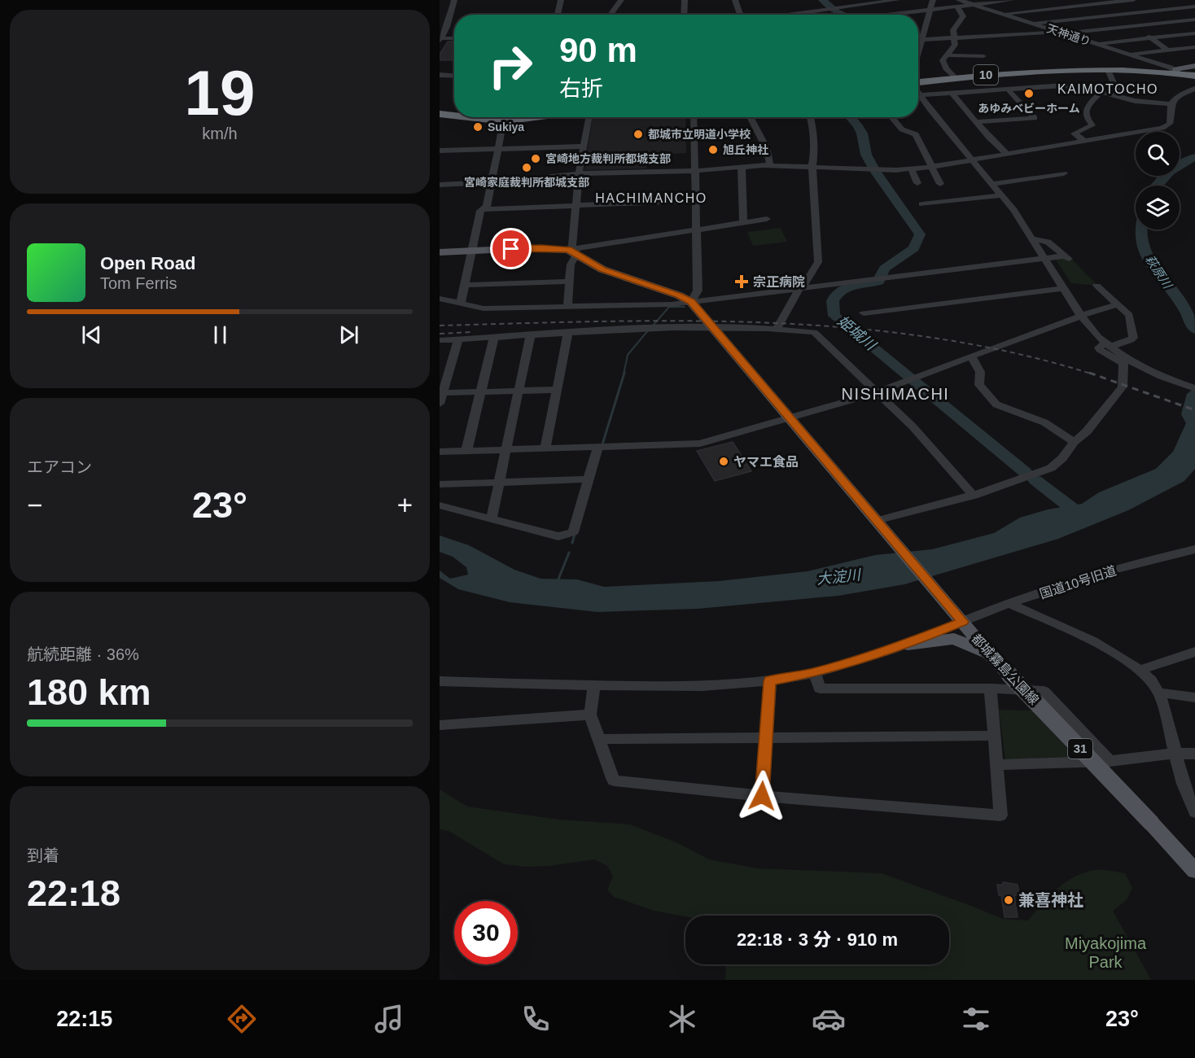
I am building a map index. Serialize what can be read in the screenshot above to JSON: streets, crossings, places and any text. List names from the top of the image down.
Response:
{
  "streets": {
    "highway": ["10"],
    "main road": ["都城霧島公園線", "31"],
    "street": ["天神通り", "国道10号旧道"]
  },
  "crossings": [
    ["国道10号旧道", "都城霧島公園線"]
  ],
  "districts": ["KAIMOTOCHO", "HACHIMANCHO", "NISHIMACHI"],
  "water": ["萩原川", "姫城川", "大淀川"],
  "parks": ["Miyakojima Park"],
  "places": {
    "other": [
      "あゆみベビーホーム",
      "Sukiya",
      "都城市立明道小学校",
      "旭丘神社",
      "宮崎地方裁判所都城支部",
      "宮崎家庭裁判所都城支部",
      "ヤマエ食品",
      "兼喜神社"
    ],
    "health": ["宗正病院"]
  },
  "page": {
    "tile": [
      ["19", "km/h"],
      "エアコン",
      ["航続距離 · 36%", "180 km"],
      ["到着", "22:18"]
    ],
    "turn": ["90 m", "右折"],
    "song": ["Open Road", "Tom Ferris"],
    "heat": ["−", "23°", "+"],
    "limit": "30",
    "trip": "22:18 · 3 分 · 910 m",
    "tabs": ["22:15", "23°"]
  }
}
